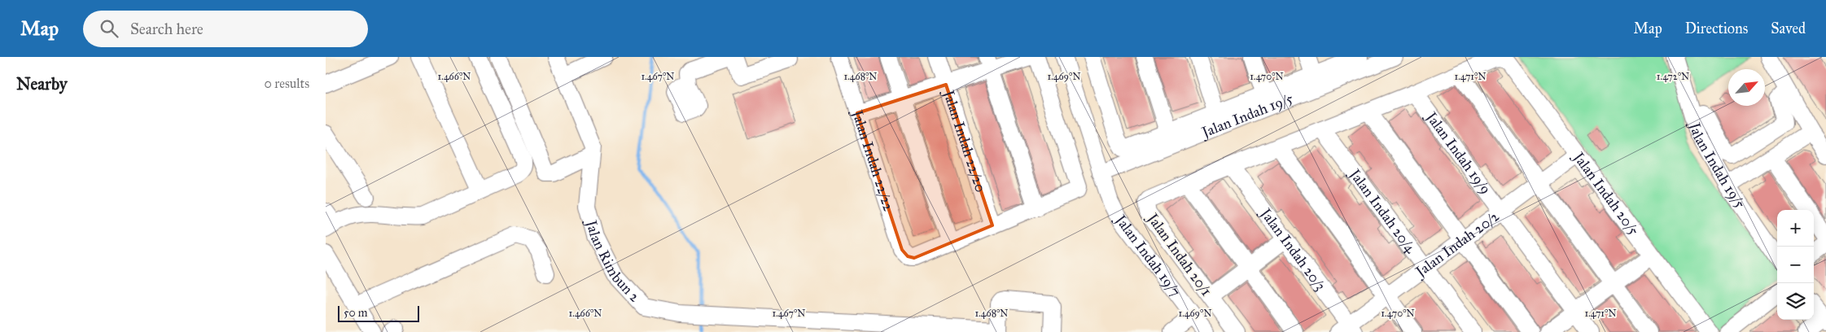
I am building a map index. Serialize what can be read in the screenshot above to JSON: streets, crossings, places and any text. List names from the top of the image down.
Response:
{
  "streets": {
    "street": [
      "Jalan Indah 19/5",
      "Jalan Indah 22/20",
      "Jalan Indah 19/9",
      "Jalan Indah 22/22",
      "Jalan Indah 20/5",
      "Jalan Indah 20/4",
      "Jalan Indah 20/2",
      "Jalan Indah 20/3",
      "Jalan Indah 20/1",
      "Jalan Indah 19/7",
      "Jalan Rimbun 2"
    ]
  },
  "crossings": [
    ["Jalan Indah 19/5", "Jalan Indah 19/7"],
    ["Jalan Indah 19/9", "Jalan Indah 20/2"],
    ["Jalan Indah 20/5", "Jalan Indah 20/2"],
    ["Jalan Indah 20/4", "Jalan Indah 20/2"],
    ["Jalan Indah 20/2", "Jalan Indah 20/3"]
  ],
  "scale_bar": "50 m",
  "north": "top right",
  "page": {
    "header": "Map",
    "search": "Search here",
    "nav": ["Map", "Directions", "Saved"],
    "heading": ["Nearby", "0 results"],
    "map_buttons": ["+", "−"],
    "scale": "50 m"
  },
  "coordinates": [
    "1.466°N",
    "1.467°N",
    "1.468°N",
    "1.469°N",
    "1.470°N",
    "1.471°N",
    "1.472°N"
  ]
}
